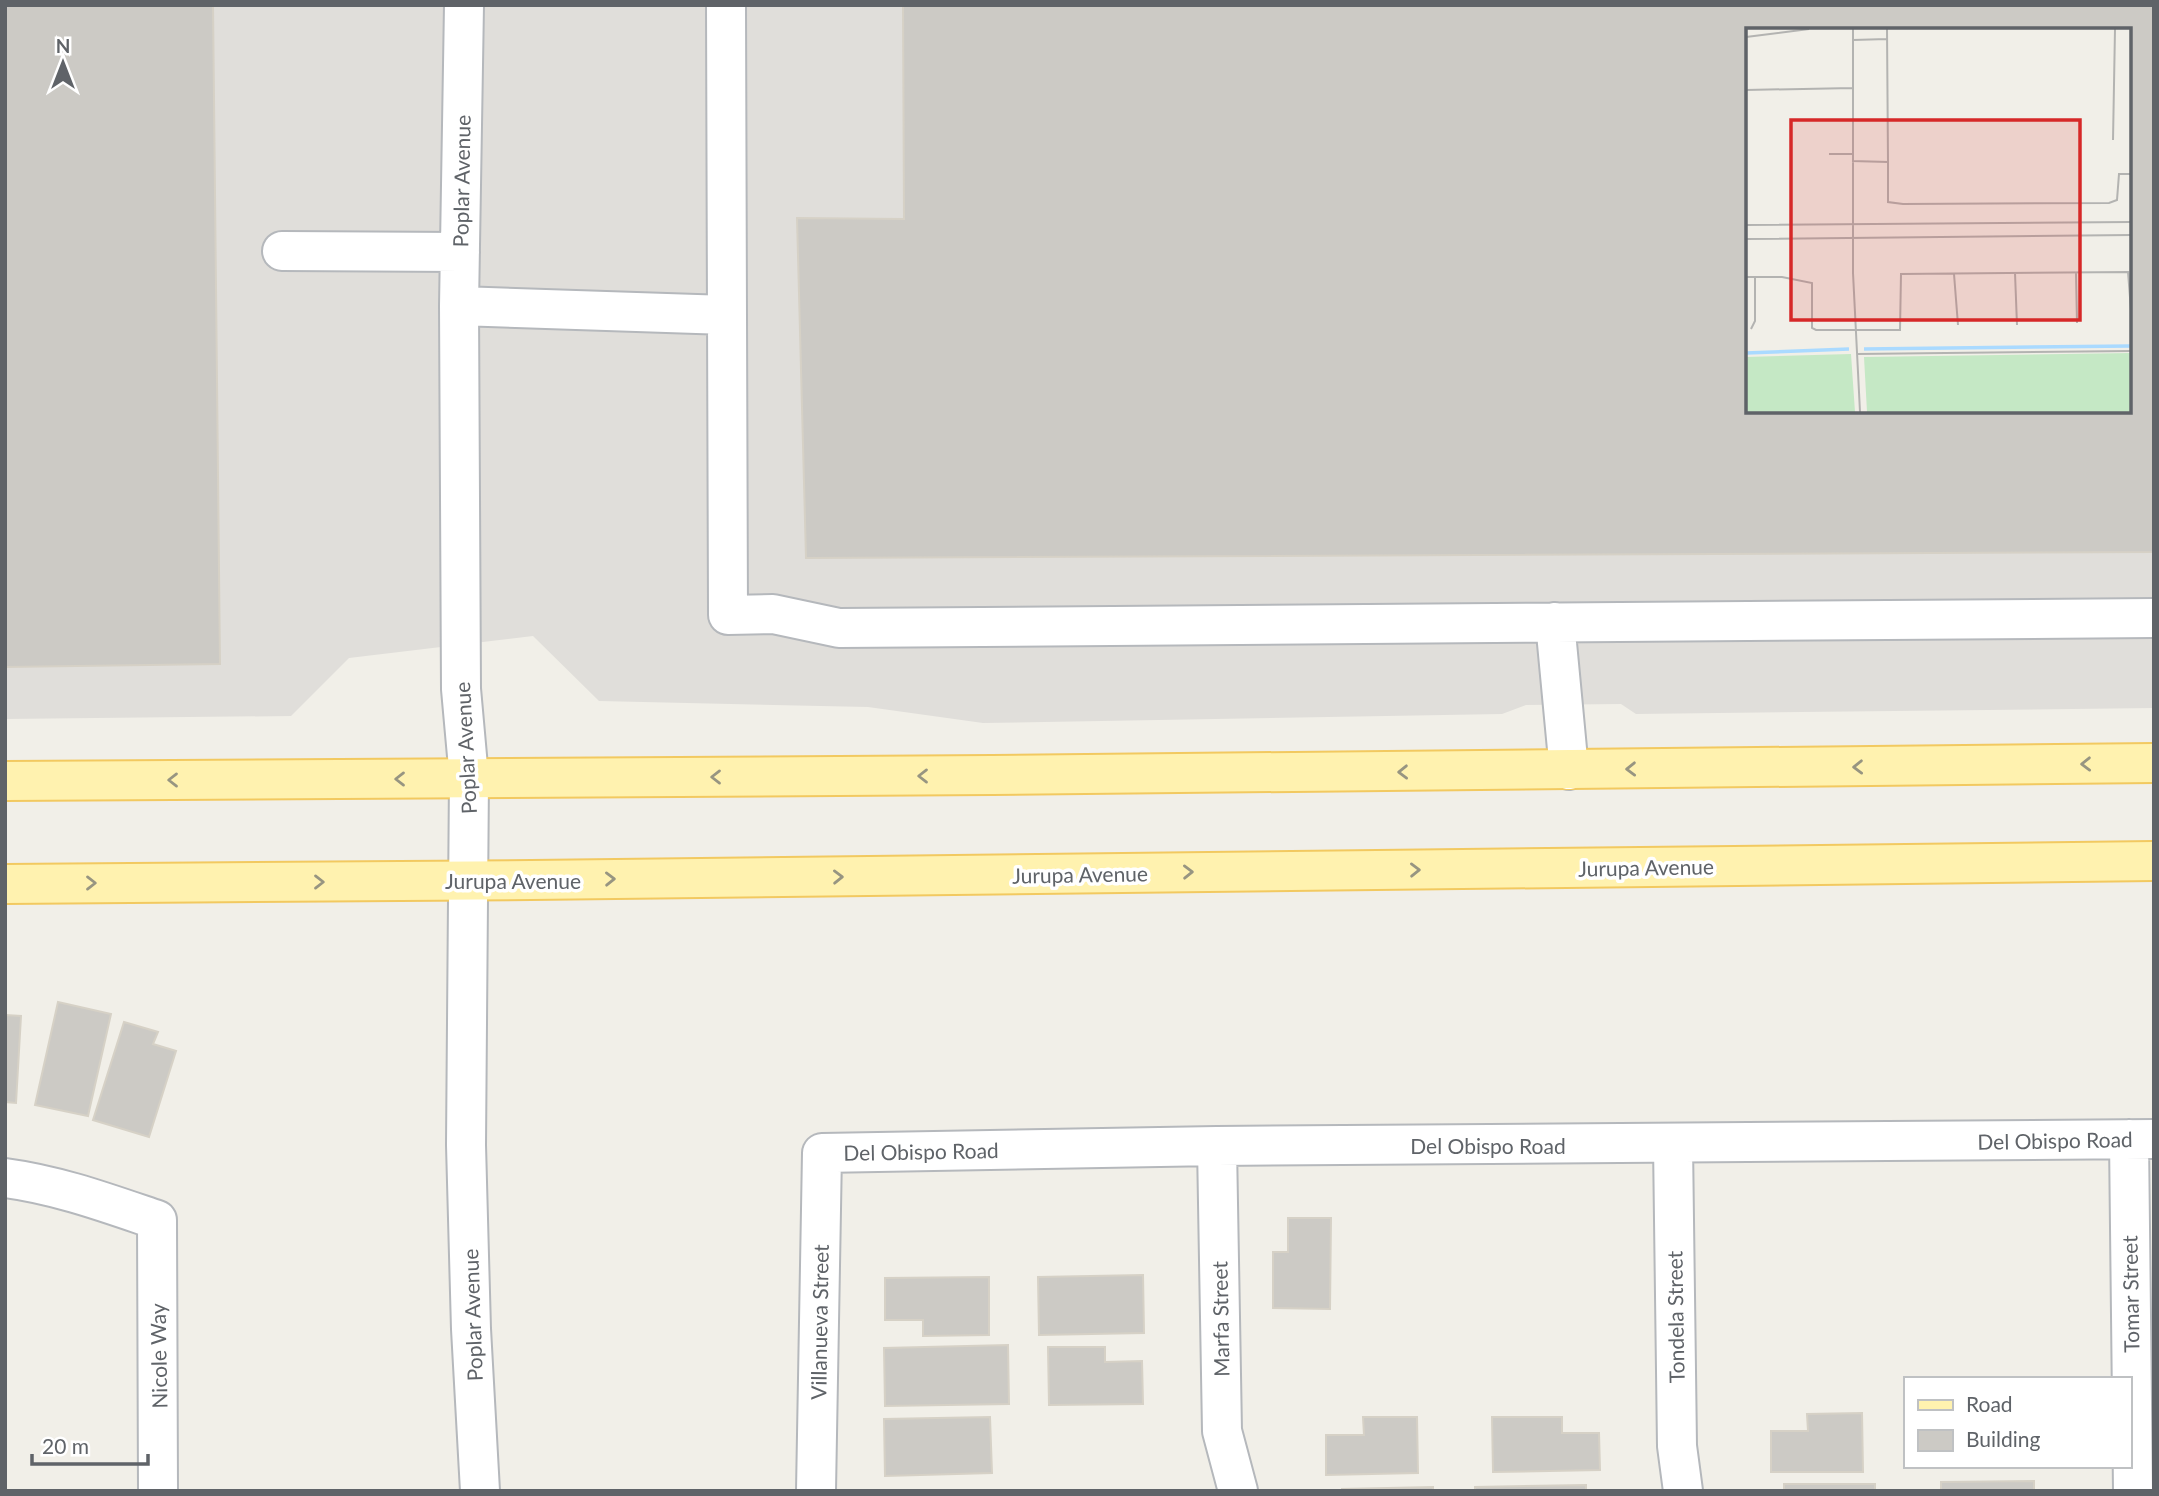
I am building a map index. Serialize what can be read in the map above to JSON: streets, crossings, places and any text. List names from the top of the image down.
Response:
{
  "streets": {
    "main road": ["Jurupa Avenue"],
    "street": [
      "Poplar Avenue",
      "Del Obispo Road",
      "Tomar Street",
      "Tondela Street",
      "Marfa Street",
      "Villanueva Street",
      "Nicole Way"
    ]
  },
  "crossings": [
    ["Poplar Avenue", "Jurupa Avenue"],
    ["Del Obispo Road", "Tomar Street"],
    ["Del Obispo Road", "Tondela Street"],
    ["Del Obispo Road", "Marfa Street"],
    ["Del Obispo Road", "Villanueva Street"]
  ],
  "legend": ["Road", "Building"],
  "scale_bar": "20 m",
  "north": "top"
}
